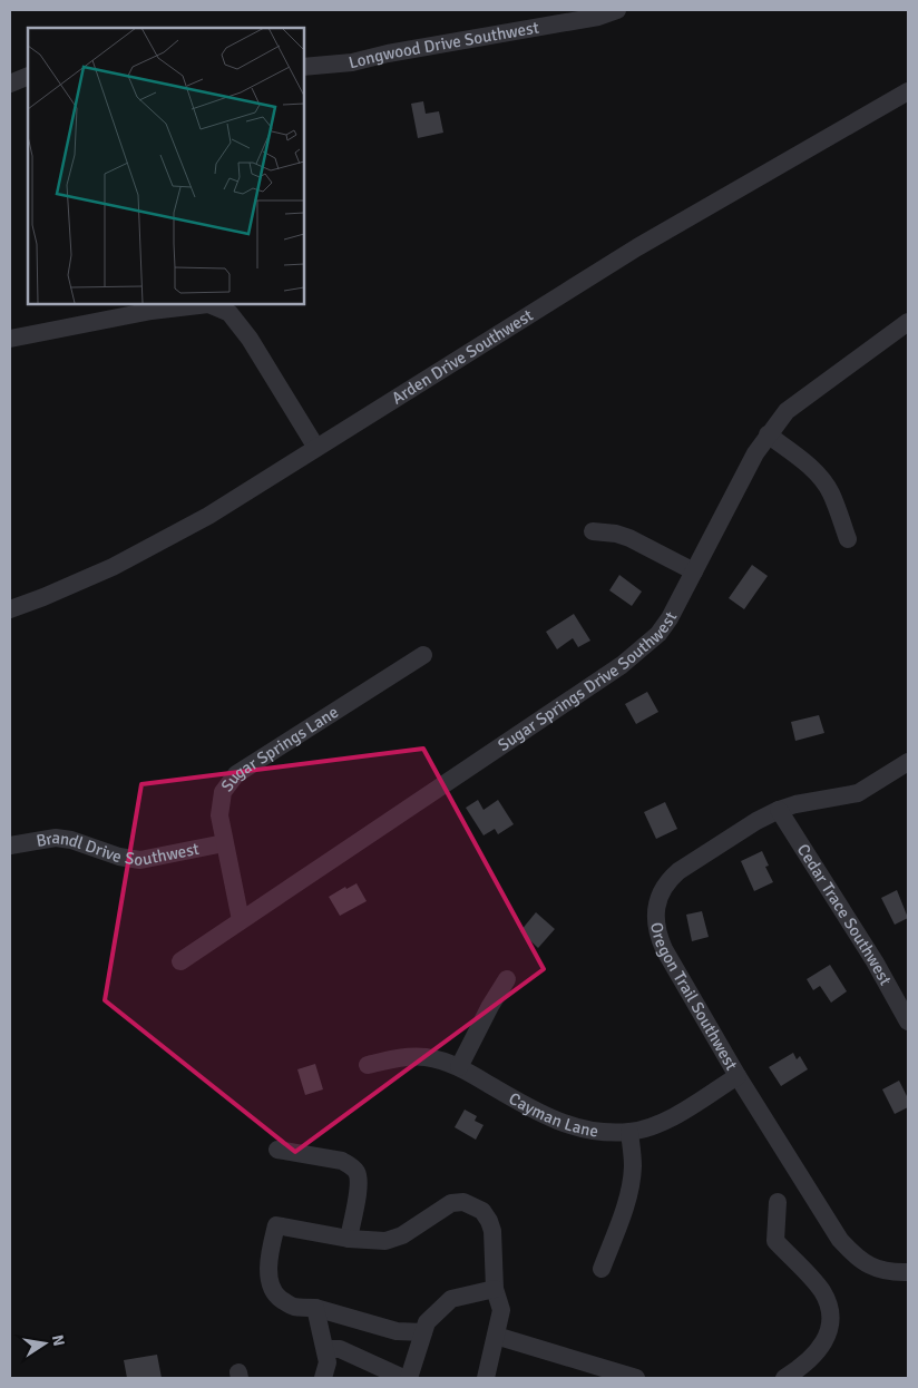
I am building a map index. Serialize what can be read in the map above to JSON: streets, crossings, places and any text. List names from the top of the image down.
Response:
{
  "streets": {
    "street": [
      "Longwood Drive Southwest",
      "Arden Drive Southwest",
      "Sugar Springs Drive Southwest",
      "Sugar Springs Lane",
      "Brandl Drive Southwest",
      "Cedar Trace Southwest",
      "Oregon Trail Southwest",
      "Cayman Lane"
    ]
  },
  "crossings": [
    ["Sugar Springs Drive Southwest", "Sugar Springs Lane"],
    ["Sugar Springs Lane", "Brandl Drive Southwest"],
    ["Cedar Trace Southwest", "Oregon Trail Southwest"],
    ["Oregon Trail Southwest", "Cayman Lane"]
  ],
  "north": "right"
}
